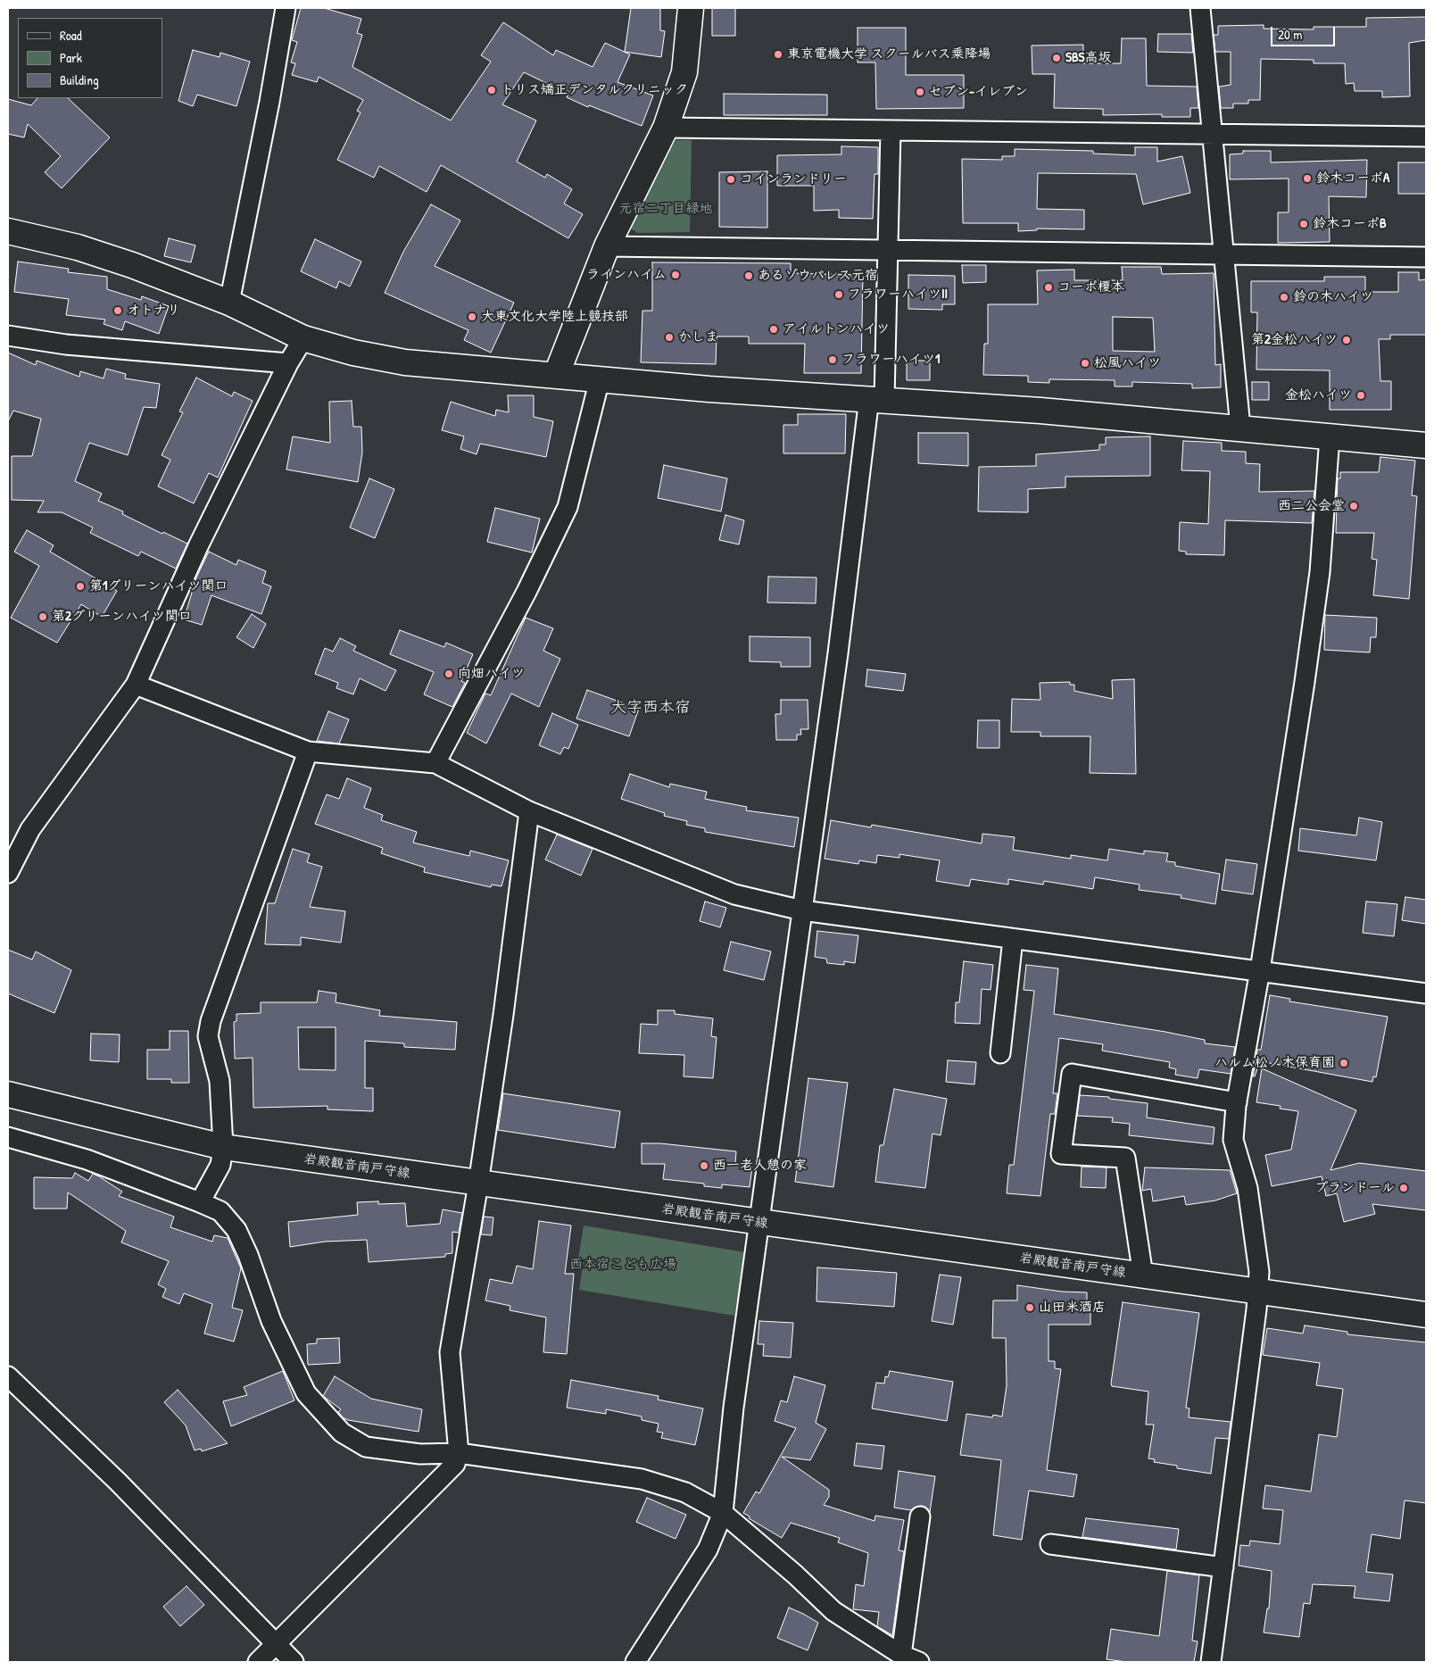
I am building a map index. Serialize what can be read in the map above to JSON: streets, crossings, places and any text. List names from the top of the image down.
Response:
{
  "streets": {
    "street": ["岩殿観音南戸守線"]
  },
  "districts": ["大字西本宿"],
  "parks": ["元宿二丁目緑地", "西本宿こども広場"],
  "places": [
    "東京電機大学 スクールバス乗降場",
    "SBS高坂",
    "トリス矯正デンタルクリニック",
    "セブン-イレブン",
    "鈴木コーポA",
    "コインランドリー",
    "鈴木コーポB",
    "ラインハイム",
    "あるゾウパレス元宿",
    "コーポ榎本",
    "フラワーハイツII",
    "鈴の木ハイツ",
    "オトナリ",
    "大東文化大学陸上競技部",
    "アイルトンハイツ",
    "かしま",
    "第2金松ハイツ",
    "フラワーハイツ1",
    "松風ハイツ",
    "金松ハイツ",
    "西二公会堂",
    "第1グリーンハイツ関口",
    "第2グリーンハイツ関口",
    "向畑ハイツ",
    "ハルム松ノ木保育園",
    "西一老人憩の家",
    "プランドール",
    "山田米酒店"
  ],
  "legend": ["Road", "Park", "Building"],
  "scale_bar": "20 m"
}
